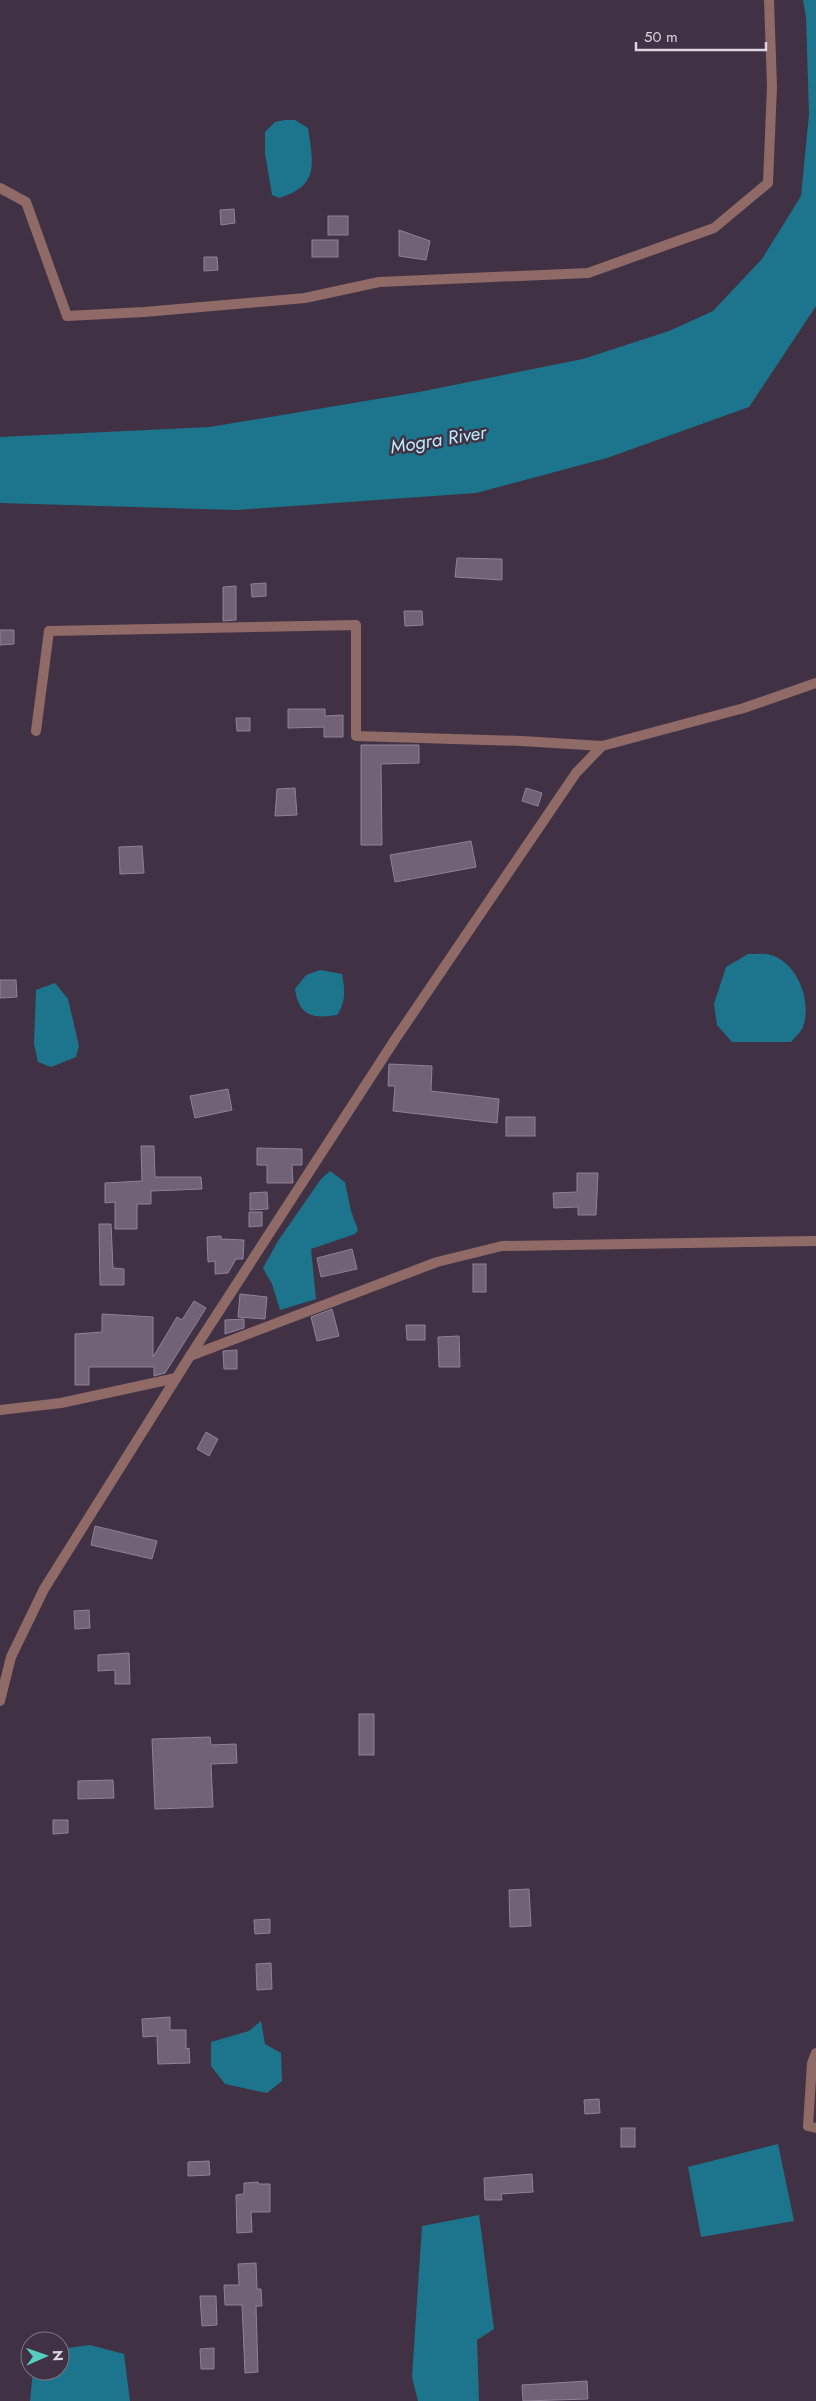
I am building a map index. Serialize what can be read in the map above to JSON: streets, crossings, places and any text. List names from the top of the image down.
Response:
{
  "water": ["Mogra River"],
  "scale_bar": "50 m",
  "north": "right"
}
